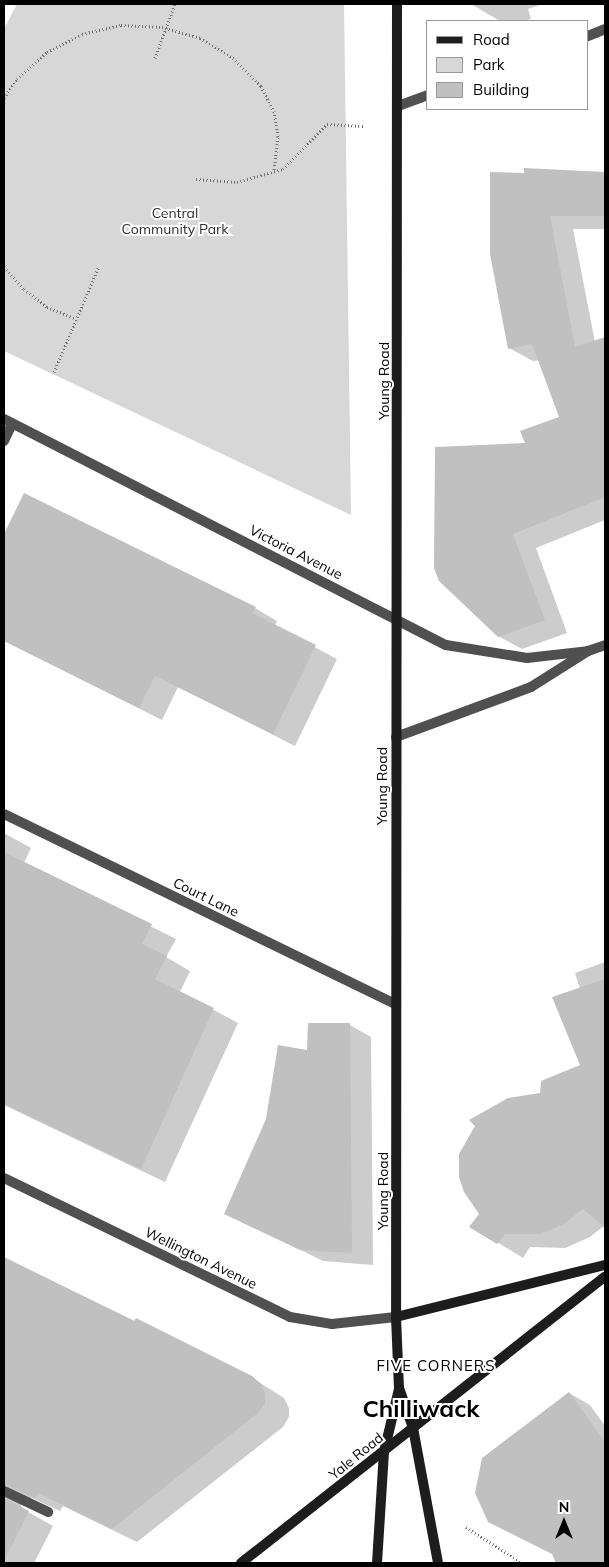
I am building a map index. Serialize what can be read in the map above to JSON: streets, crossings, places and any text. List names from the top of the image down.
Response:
{
  "streets": {
    "street": [
      "Young Road",
      "Victoria Avenue",
      "Court Lane",
      "Wellington Avenue",
      "Yale Road"
    ]
  },
  "crossings": [
    ["Young Road", "Victoria Avenue"],
    ["Young Road", "Court Lane"],
    ["Young Road", "Wellington Avenue"],
    ["Young Road", "Yale Road"]
  ],
  "districts": ["FIVE CORNERS", "Chilliwack"],
  "parks": ["Central Community Park"],
  "legend": ["Road", "Park", "Building"],
  "north": "top"
}
